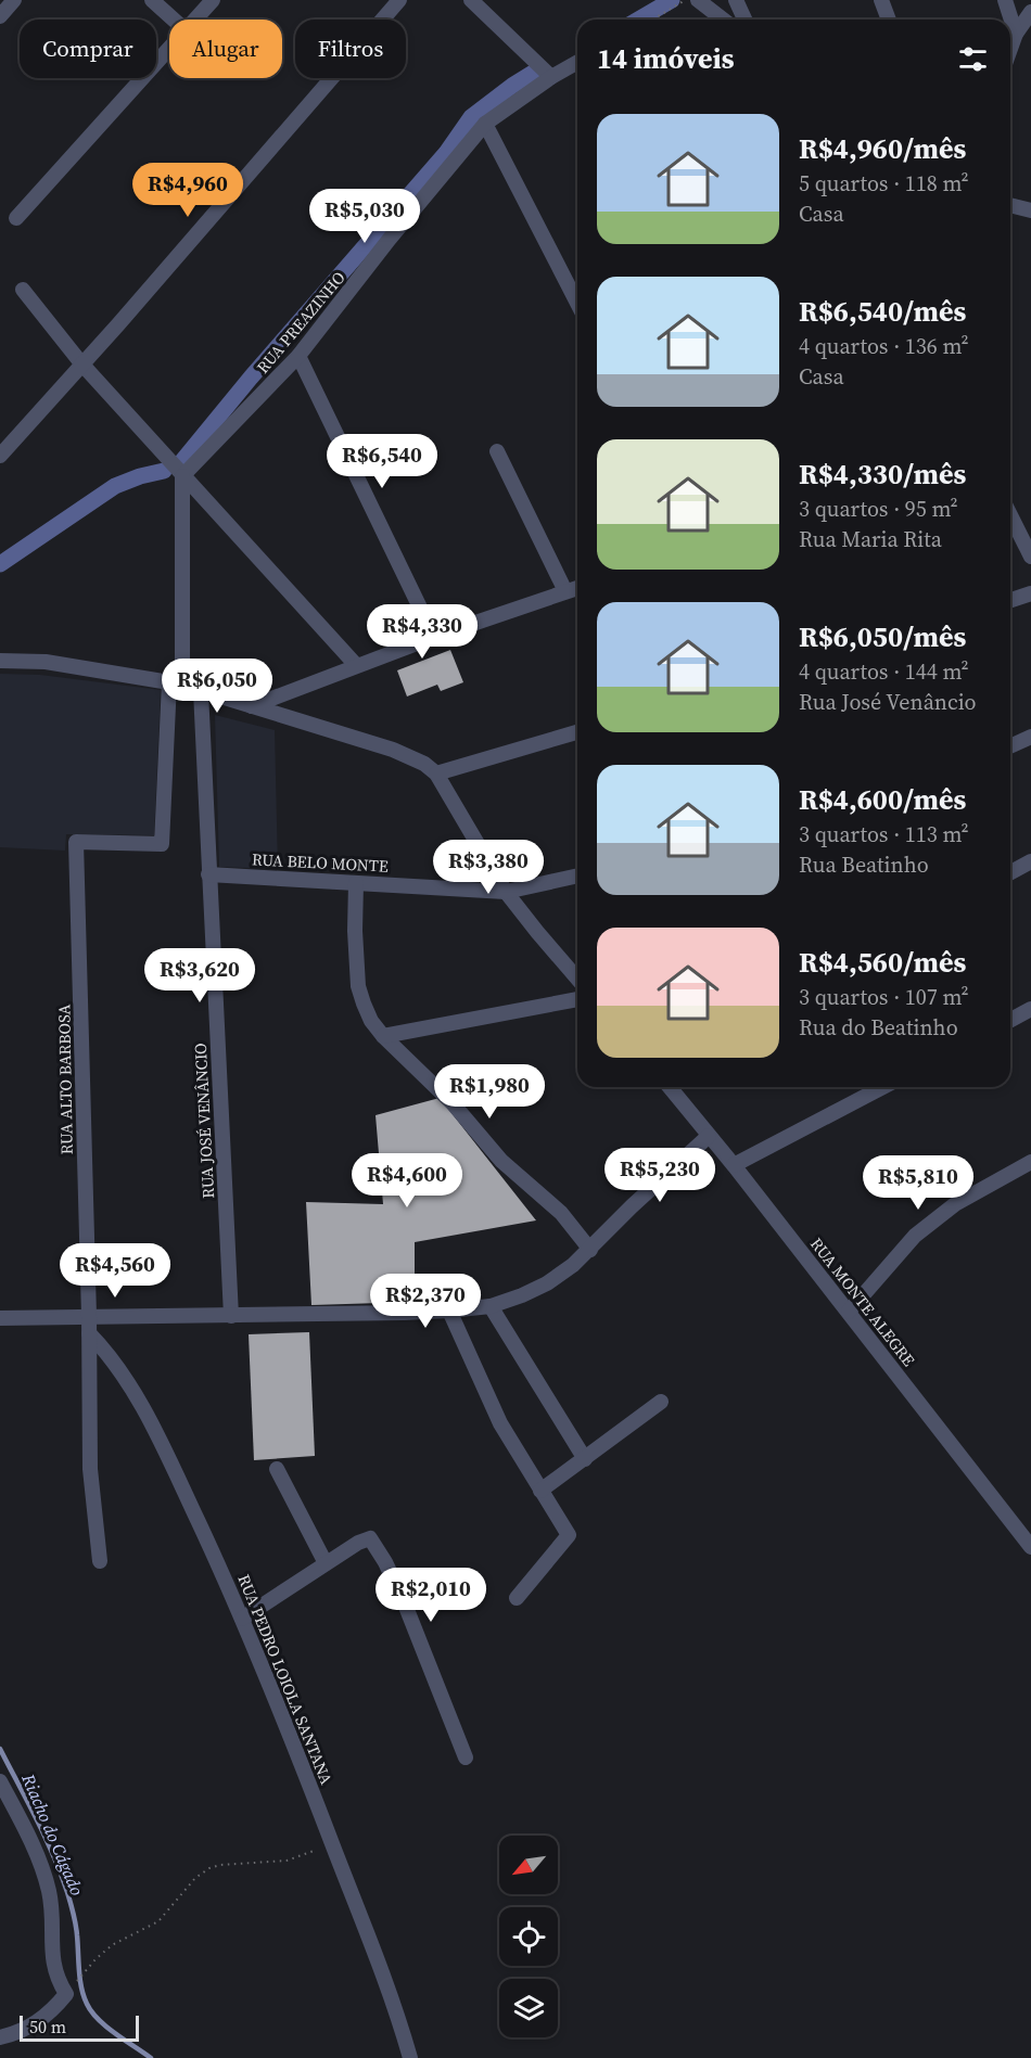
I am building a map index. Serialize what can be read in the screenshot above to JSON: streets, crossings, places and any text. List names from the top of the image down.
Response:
{
  "streets": {
    "street": [
      "RUA PREAZINHO",
      "RUA BELO MONTE",
      "RUA ALTO BARBOSA",
      "RUA JOSÉ VENÂNCIO",
      "RUA MONTE ALEGRE",
      "RUA PEDRO LOIOLA SANTANA"
    ]
  },
  "crossings": [
    ["RUA BELO MONTE", "RUA JOSÉ VENÂNCIO"],
    ["RUA ALTO BARBOSA", "RUA PEDRO LOIOLA SANTANA"]
  ],
  "water": ["Riacho do Cágado"],
  "scale_bar": "50 m",
  "north": "bottom left",
  "page": {
    "chip": ["Comprar", "Alugar", "Filtros"],
    "heading": "14 imóveis",
    "list": [
      {
        "name": "R$4,960/mês",
        "note": "5 quartos · 118 m² · Casa"
      },
      {
        "name": "R$6,540/mês",
        "note": "4 quartos · 136 m² · Casa"
      },
      {
        "name": "R$4,330/mês",
        "note": "3 quartos · 95 m² · Rua Maria Rita"
      },
      {
        "name": "R$6,050/mês",
        "note": "4 quartos · 144 m² · Rua José Venâncio"
      },
      {
        "name": "R$4,600/mês",
        "note": "3 quartos · 113 m² · Rua Beatinho"
      },
      {
        "name": "R$4,560/mês",
        "note": "3 quartos · 107 m² · Rua do Beatinho"
      }
    ],
    "price": [
      "R$4,960",
      "R$5,030",
      "R$6,540",
      "R$4,330",
      "R$6,050",
      "R$3,380",
      "R$3,620",
      "R$1,980",
      "R$5,230",
      "R$4,600",
      "R$5,810",
      "R$4,560",
      "R$2,370",
      "R$2,010"
    ],
    "scale": "50 m"
  }
}
